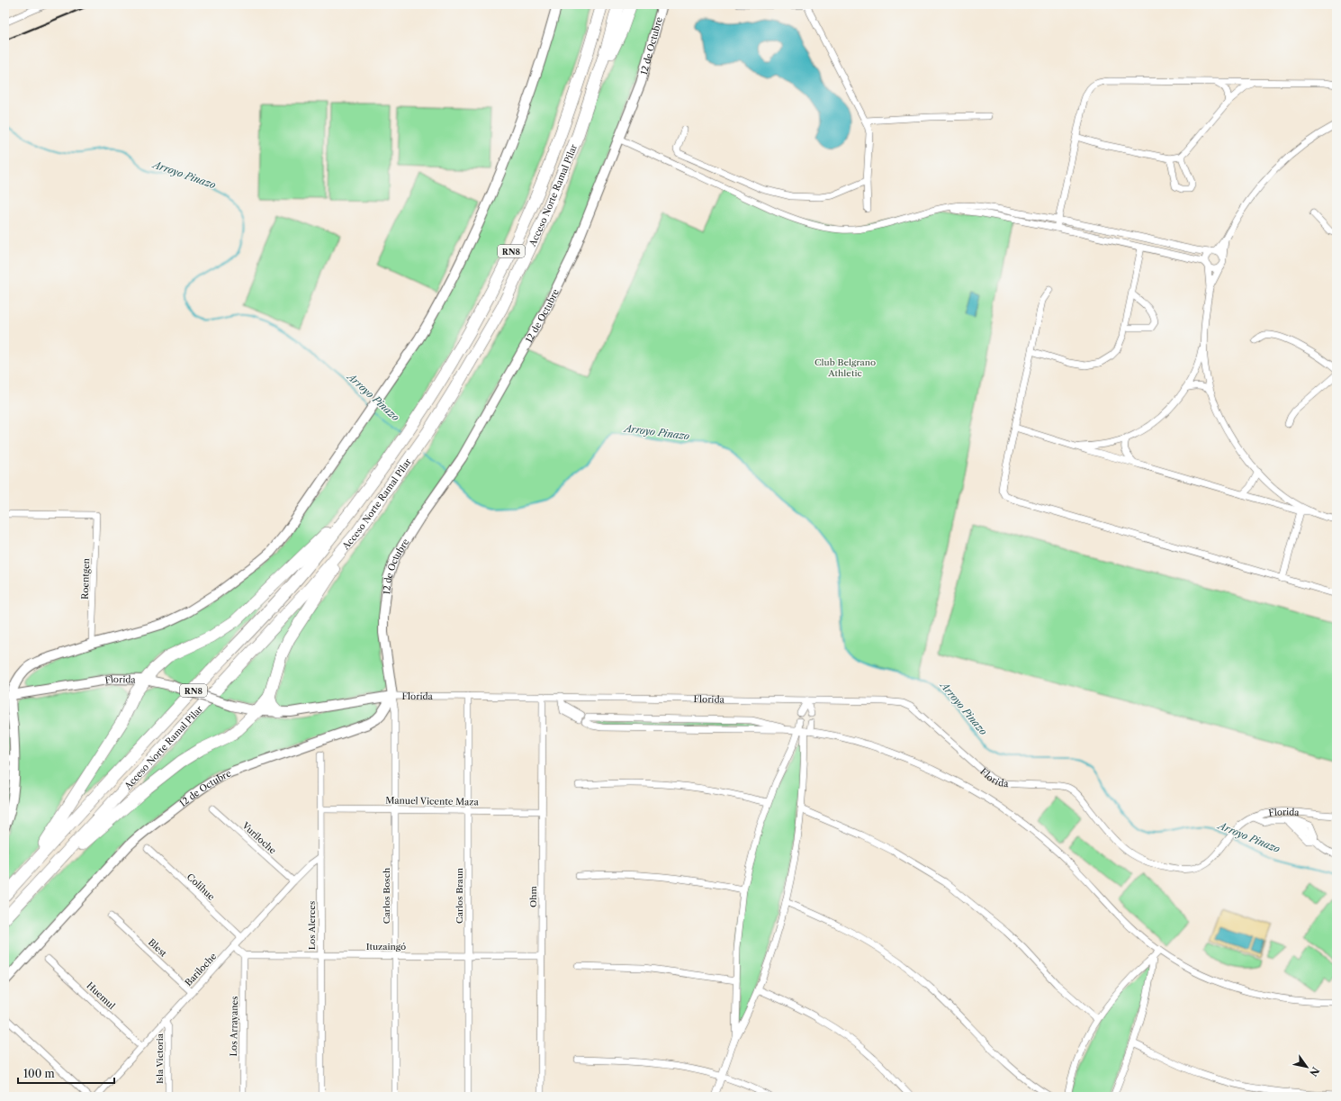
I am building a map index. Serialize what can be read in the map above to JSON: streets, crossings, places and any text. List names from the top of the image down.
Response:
{
  "streets": {
    "highway": ["Acceso Norte Ramal Pilar", "RN8"],
    "street": [
      "12 de Octubre",
      "Roentgen",
      "Florida",
      "Manuel Vicente Maza",
      "Vuriloche",
      "Colihue",
      "Carlos Bosch",
      "Carlos Braun",
      "Ohm",
      "Los Alerces",
      "Ituzaingó",
      "Blest",
      "Bariloche",
      "Huemul",
      "Los Arrayanes",
      "Isla Victoria"
    ]
  },
  "crossings": [
    ["12 de Octubre", "Florida"],
    ["12 de Octubre", "Carlos Bosch"],
    ["Florida", "Carlos Bosch"],
    ["Florida", "Carlos Braun"],
    ["Florida", "Ohm"],
    ["Manuel Vicente Maza", "Carlos Bosch"],
    ["Manuel Vicente Maza", "Carlos Braun"],
    ["Manuel Vicente Maza", "Ohm"],
    ["Manuel Vicente Maza", "Los Alerces"],
    ["Vuriloche", "Bariloche"],
    ["Colihue", "Bariloche"],
    ["Carlos Bosch", "Ituzaingó"],
    ["Carlos Braun", "Ituzaingó"],
    ["Ohm", "Ituzaingó"],
    ["Los Alerces", "Ituzaingó"],
    ["Los Alerces", "Bariloche"],
    ["Ituzaingó", "Los Arrayanes"],
    ["Blest", "Bariloche"],
    ["Bariloche", "Huemul"],
    ["Bariloche", "Isla Victoria"]
  ],
  "water": ["Arroyo Pinazo"],
  "parks": ["Club Belgrano Athletic"],
  "scale_bar": "100 m",
  "north": "bottom right"
}
